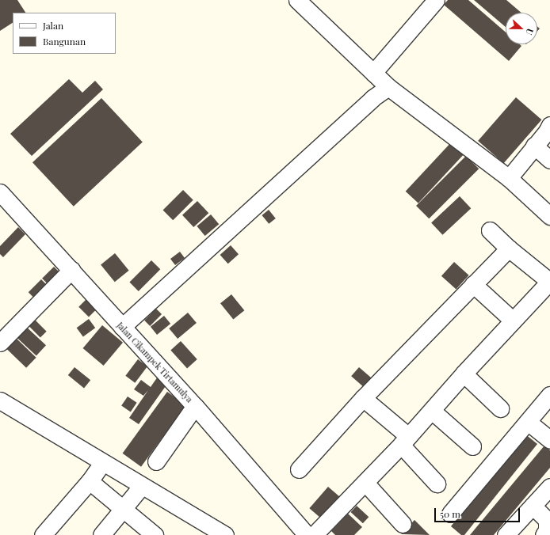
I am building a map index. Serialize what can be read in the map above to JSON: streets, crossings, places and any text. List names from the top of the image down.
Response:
{
  "streets": {
    "street": ["Jalan Cikampek Tirtamulya"]
  },
  "legend": ["Jalan", "Bangunan"],
  "scale_bar": "50 m",
  "north": "right"
}
